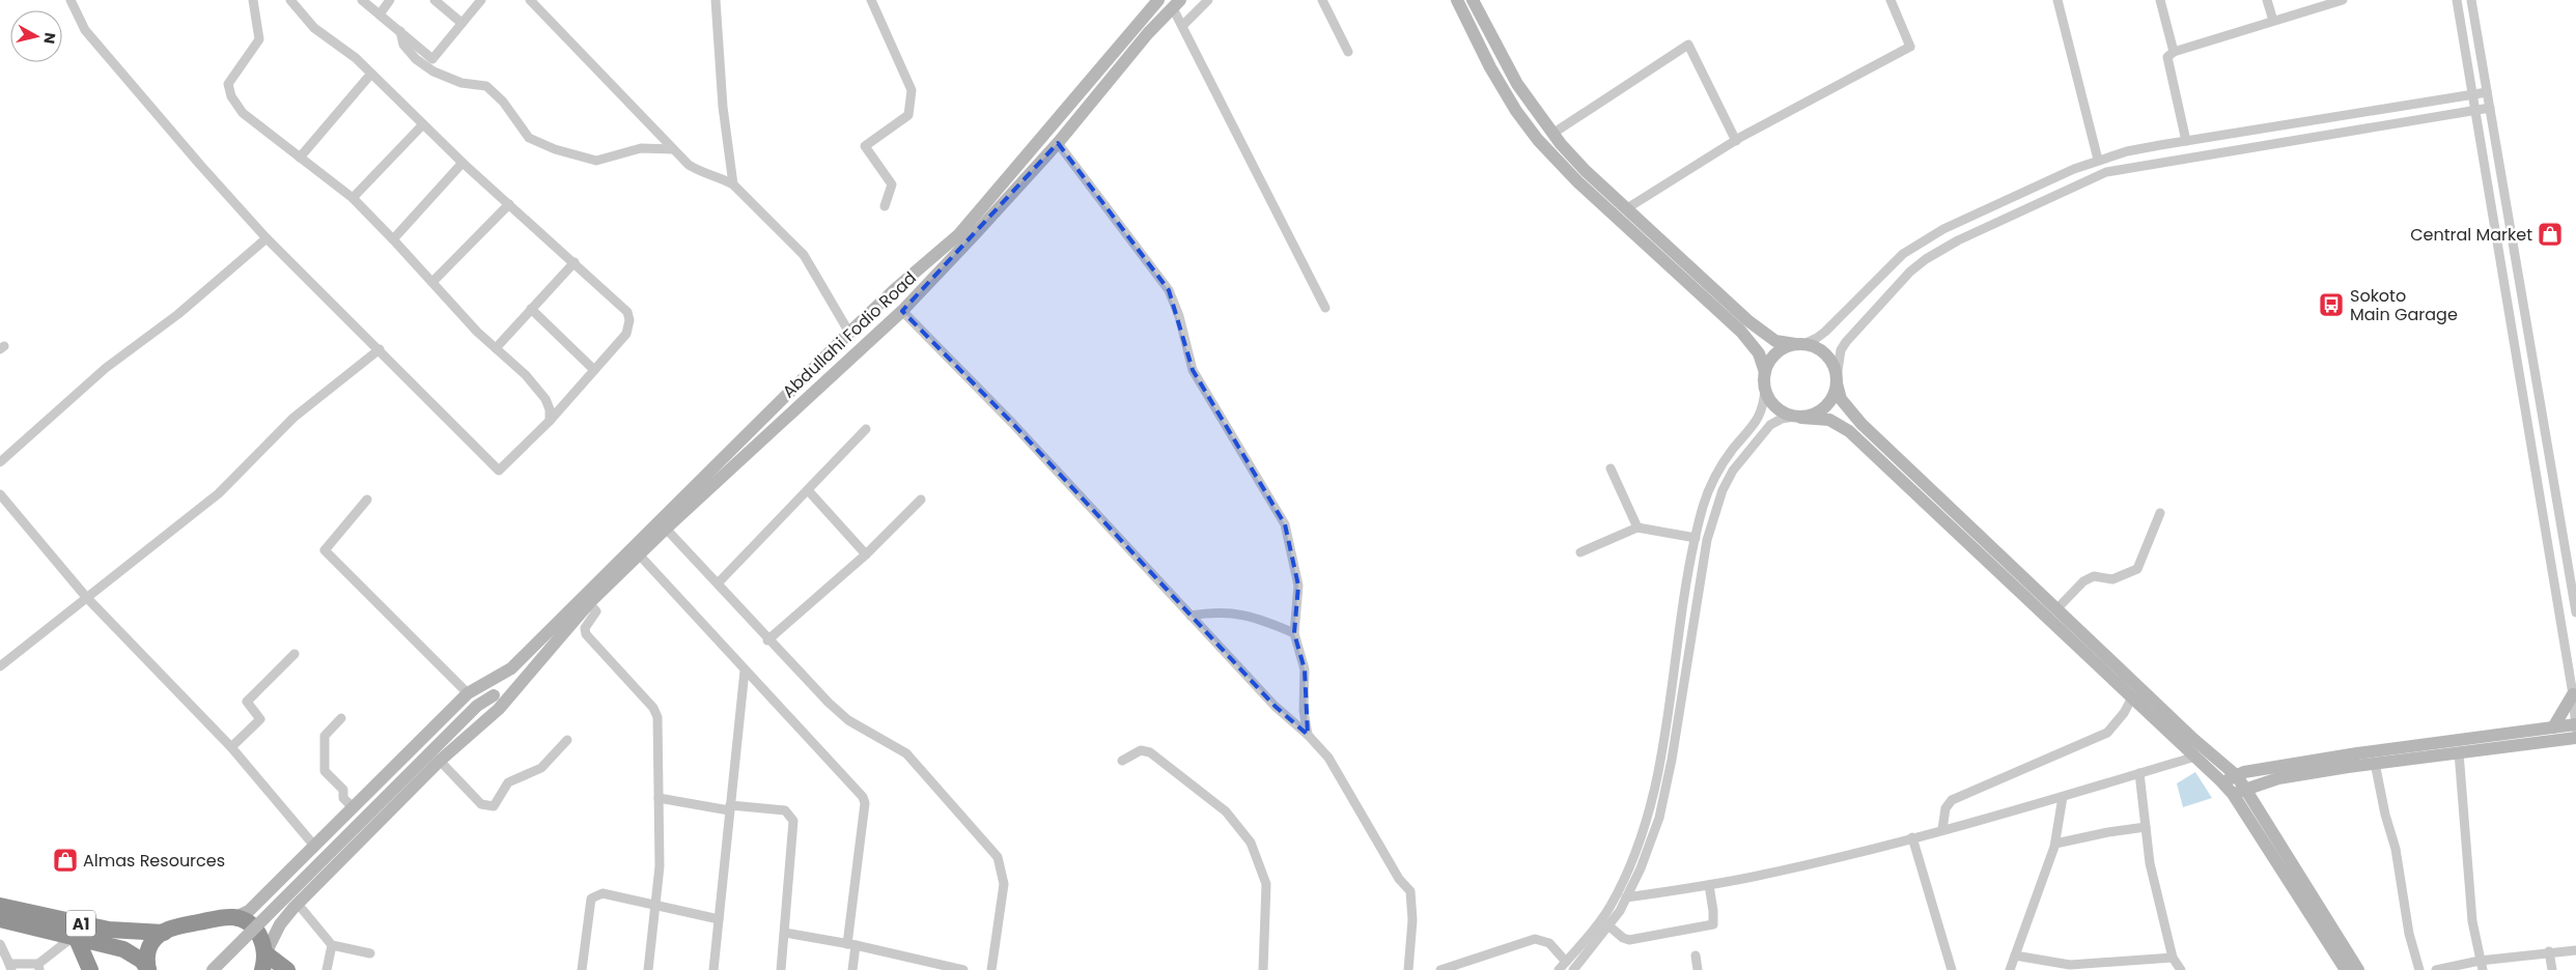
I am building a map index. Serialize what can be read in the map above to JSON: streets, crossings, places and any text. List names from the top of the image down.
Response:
{
  "streets": {
    "highway": ["A1"],
    "main road": ["Abdullahi Fodio Road"]
  },
  "places": {
    "shop": ["Central Market", "Almas Resources"],
    "bus stop": ["Sokoto Main Garage"]
  },
  "north": "right"
}
